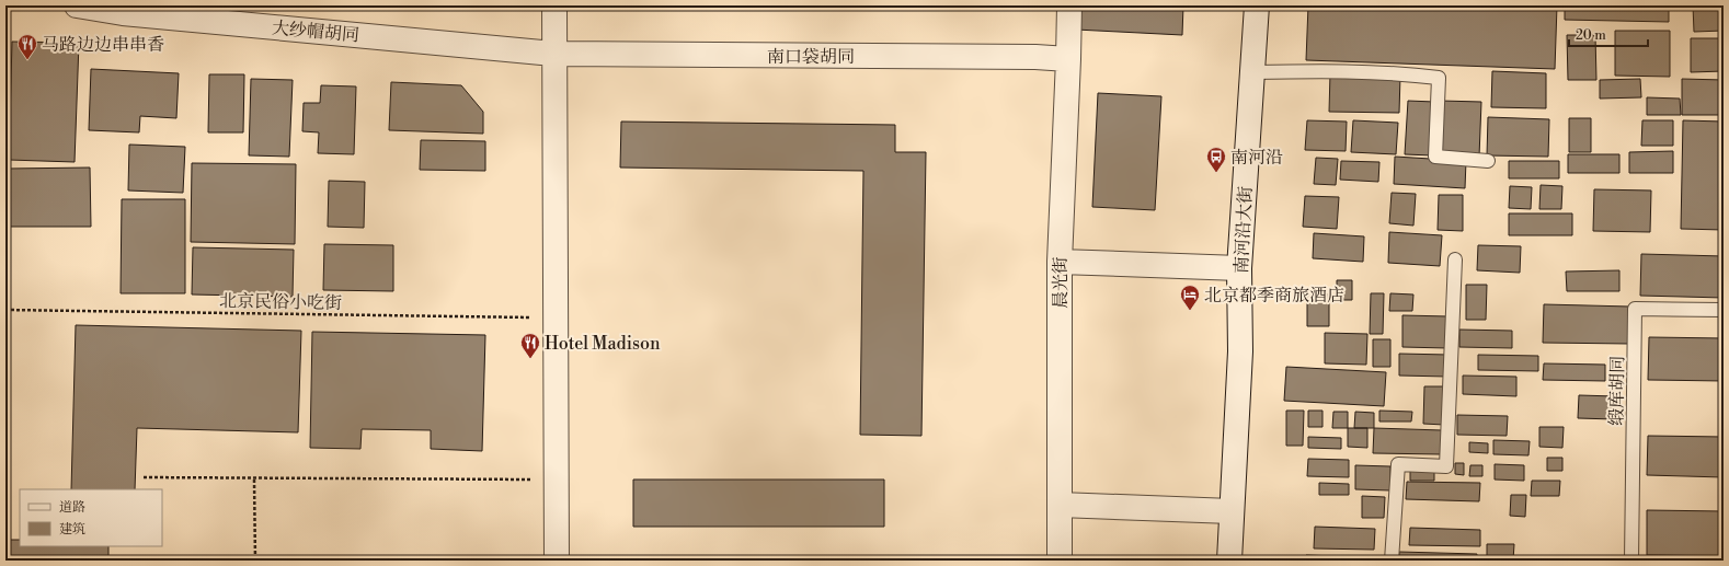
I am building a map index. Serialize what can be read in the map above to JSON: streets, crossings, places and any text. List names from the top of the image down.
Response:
{
  "streets": {
    "street": [
      "大纱帽胡同",
      "南口袋胡同",
      "南河沿大街",
      "晨光街"
    ],
    "lane": ["缎库胡同"],
    "path": ["北京民俗小吃街"]
  },
  "crossings": [
    ["大纱帽胡同", "南口袋胡同"],
    ["南口袋胡同", "晨光街"]
  ],
  "places": {
    "restaurant": ["马路边边串串香", "Hotel Madison"],
    "bus stop": ["南河沿"],
    "hotel": ["北京都季商旅酒店"]
  },
  "legend": ["道路", "建筑"],
  "scale_bar": "20 m"
}
